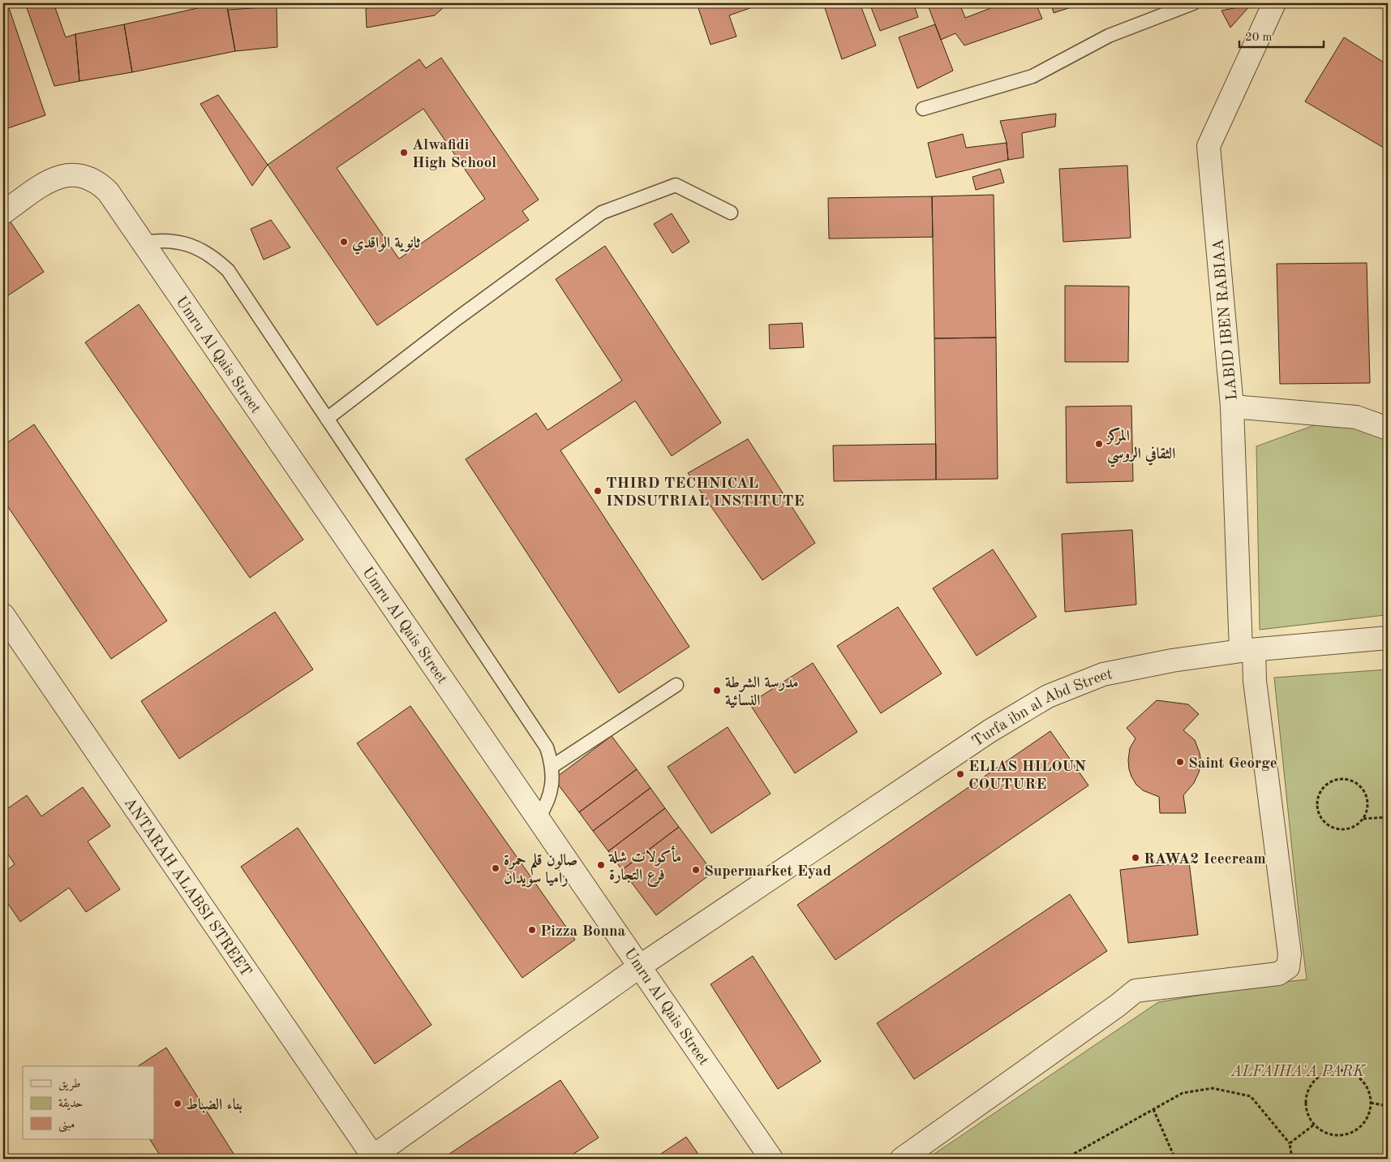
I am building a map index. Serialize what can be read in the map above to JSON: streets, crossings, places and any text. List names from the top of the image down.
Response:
{
  "streets": {
    "street": [
      "LABID IBEN RABIAA",
      "Umru Al Qais Street",
      "Turfa ibn al Abd Street",
      "ANTARAH ALABSI STREET"
    ]
  },
  "crossings": [
    ["LABID IBEN RABIAA", "Turfa ibn al Abd Street"],
    ["Umru Al Qais Street", "Turfa ibn al Abd Street"],
    ["Turfa ibn al Abd Street", "ANTARAH ALABSI STREET"]
  ],
  "parks": ["ALFAIHA'A PARK"],
  "places": [
    "Alwafidi High School",
    "ثانوية الواقدي",
    "المركز الثقافي الروسي",
    "THIRD TECHNICAL INDSUTRIAL INSTITUTE",
    "مدرسة الشرطة النسائية",
    "Saint George",
    "ELIAS HILOUN COUTURE",
    "RAWA2 Icecream",
    "مأكولات شلة فرع التجارة",
    "صالون قلم حمرة راميا سويدان",
    "Supermarket Eyad",
    "Pizza Bonna",
    "بناء الضباط"
  ],
  "legend": ["طريق", "حديقة", "مبنى"],
  "scale_bar": "20 m"
}
